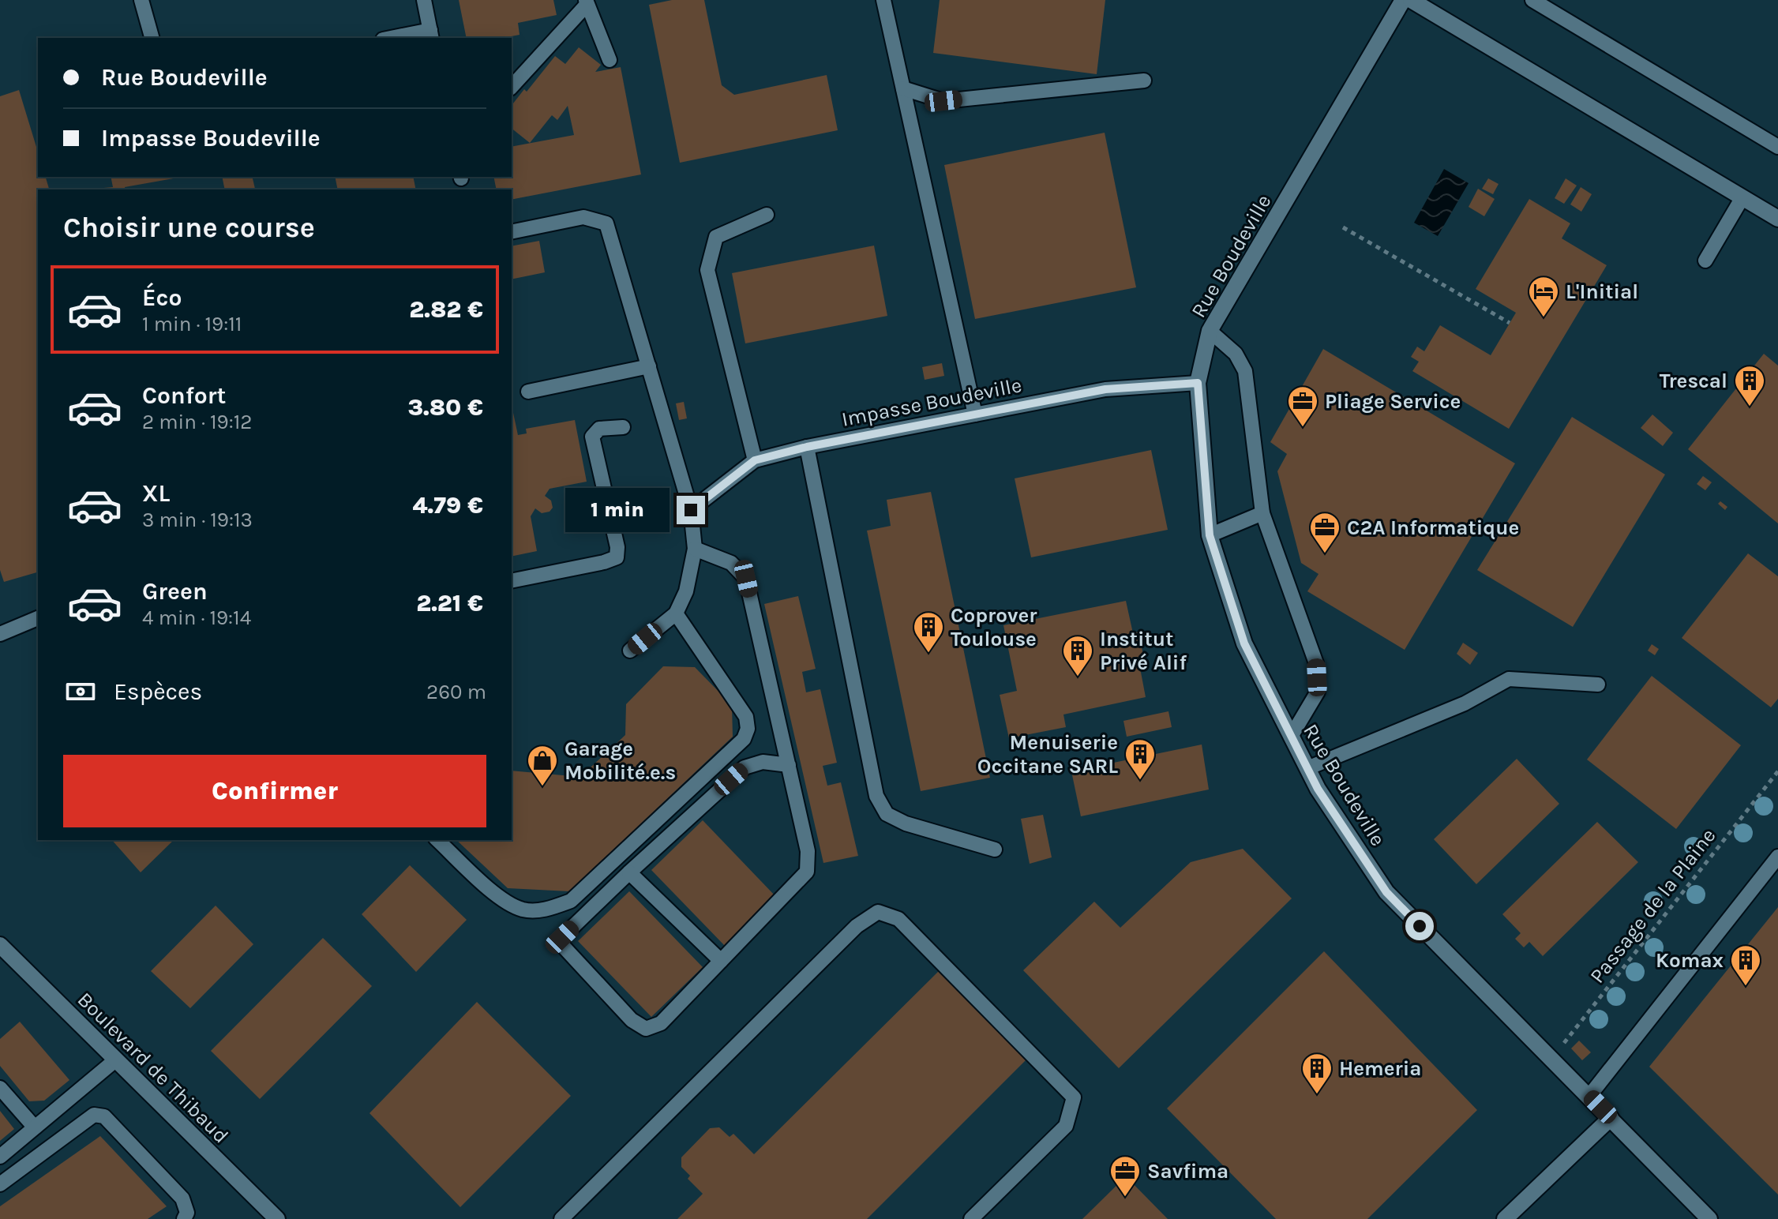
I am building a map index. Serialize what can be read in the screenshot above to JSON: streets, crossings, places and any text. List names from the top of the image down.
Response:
{
  "streets": {
    "street": ["Rue Boudeville", "Boulevard de Thibaud"],
    "lane": ["Impasse Boudeville"],
    "path": ["Passage de la Plaine"]
  },
  "crossings": [
    ["Rue Boudeville", "Impasse Boudeville"],
    ["Rue Boudeville", "Passage de la Plaine"]
  ],
  "places": {
    "hotel": ["L'Initial"],
    "building": [
      "Trescal",
      "Coprover Toulouse",
      "Institut Privé Alif",
      "Menuiserie Occitane SARL",
      "Komax",
      "Hemeria"
    ],
    "office": ["Pliage Service", "C2A Informatique", "Savfima"],
    "shop": ["Garage Mobilité.e.s"]
  },
  "page": {
    "banner": ["Rue Boudeville", "Impasse Boudeville"],
    "heading": "Choisir une course",
    "list": [
      {
        "name": "Éco",
        "note": "1 min · 19:11",
        "value": "2.82 €"
      },
      {
        "name": "Confort",
        "note": "2 min · 19:12",
        "value": "3.80 €"
      },
      {
        "name": "XL",
        "note": "3 min · 19:13",
        "value": "4.79 €"
      },
      {
        "name": "Green",
        "note": "4 min · 19:14",
        "value": "2.21 €"
      }
    ],
    "bubble": "1 min",
    "pay": ["Espèces", "260 m"],
    "buttons": "Confirmer"
  }
}
